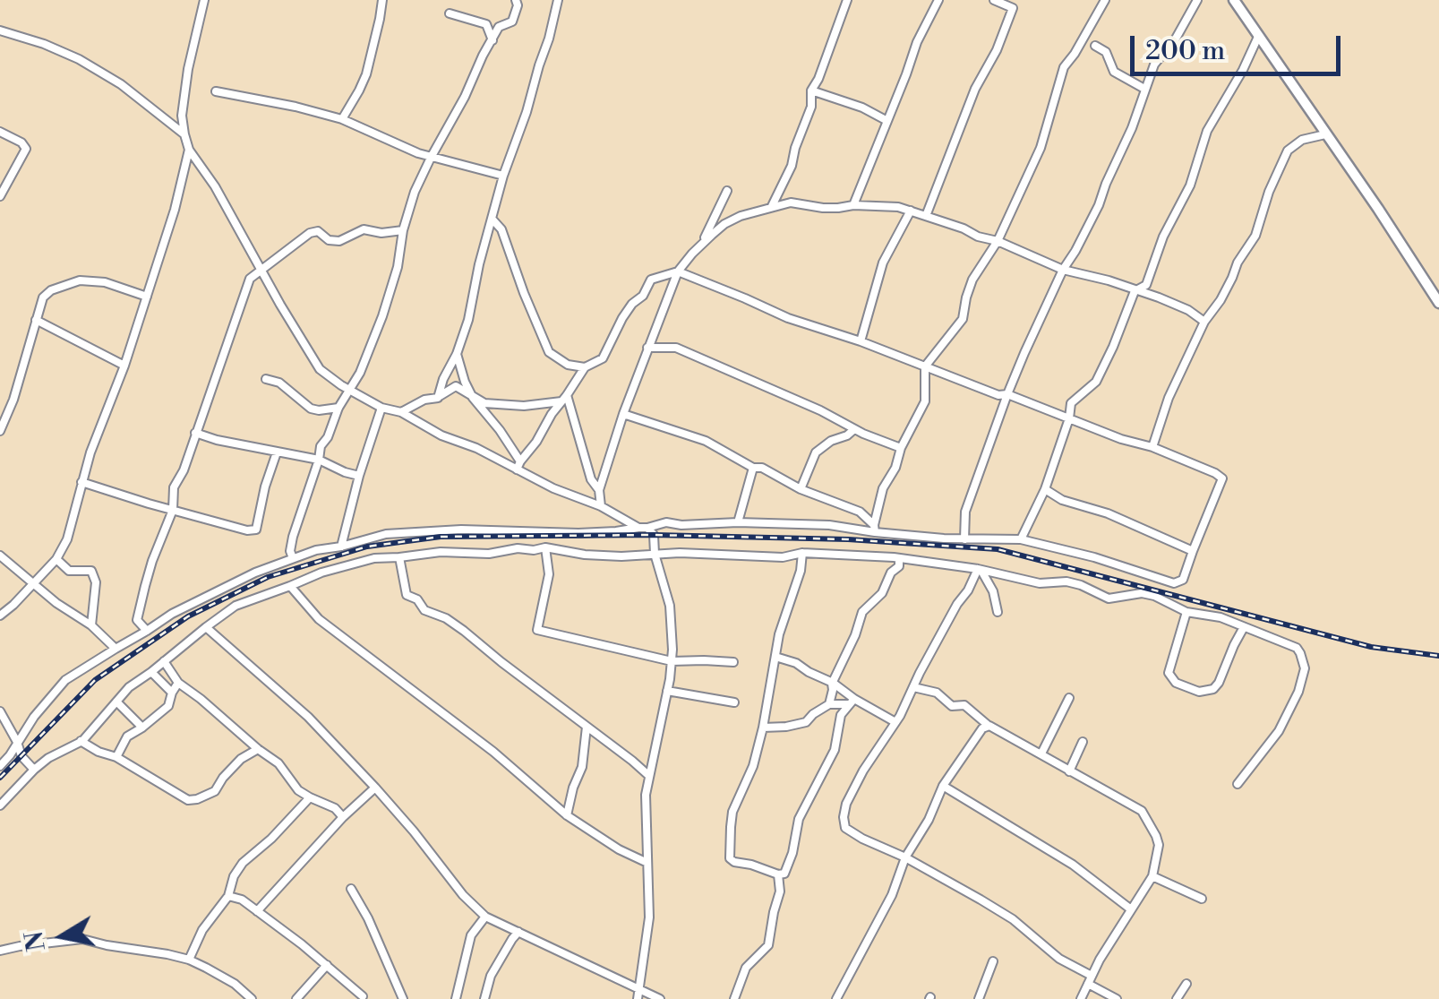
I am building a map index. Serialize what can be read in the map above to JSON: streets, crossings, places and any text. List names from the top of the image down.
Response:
{
  "scale_bar": "200 m",
  "north": "left"
}
